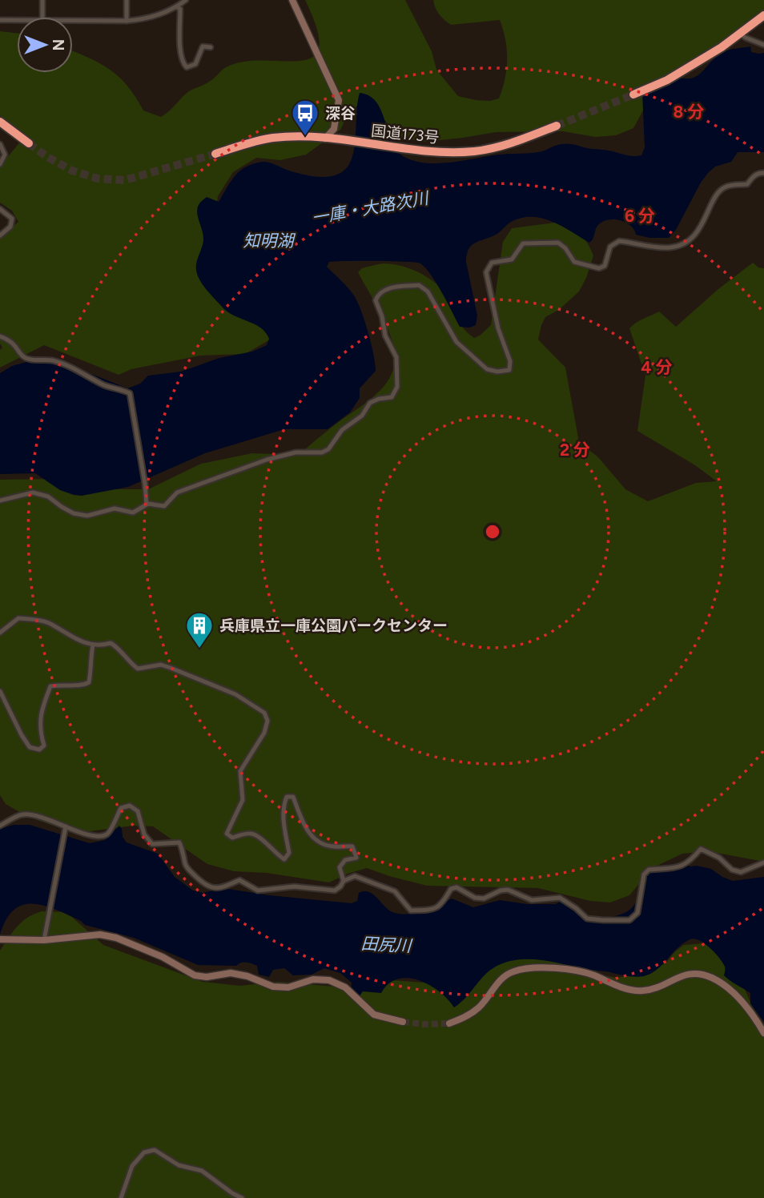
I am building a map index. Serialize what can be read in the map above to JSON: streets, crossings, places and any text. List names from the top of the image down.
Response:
{
  "streets": {
    "highway": ["国道173号"]
  },
  "water": ["一庫・大路次川", "知明湖", "田尻川"],
  "places": {
    "bus stop": ["深谷"],
    "building": ["兵庫県立一庫公園パークセンター"]
  },
  "north": "right",
  "rings": [
    "8 分",
    "6 分",
    "4 分",
    "2 分"
  ]
}
